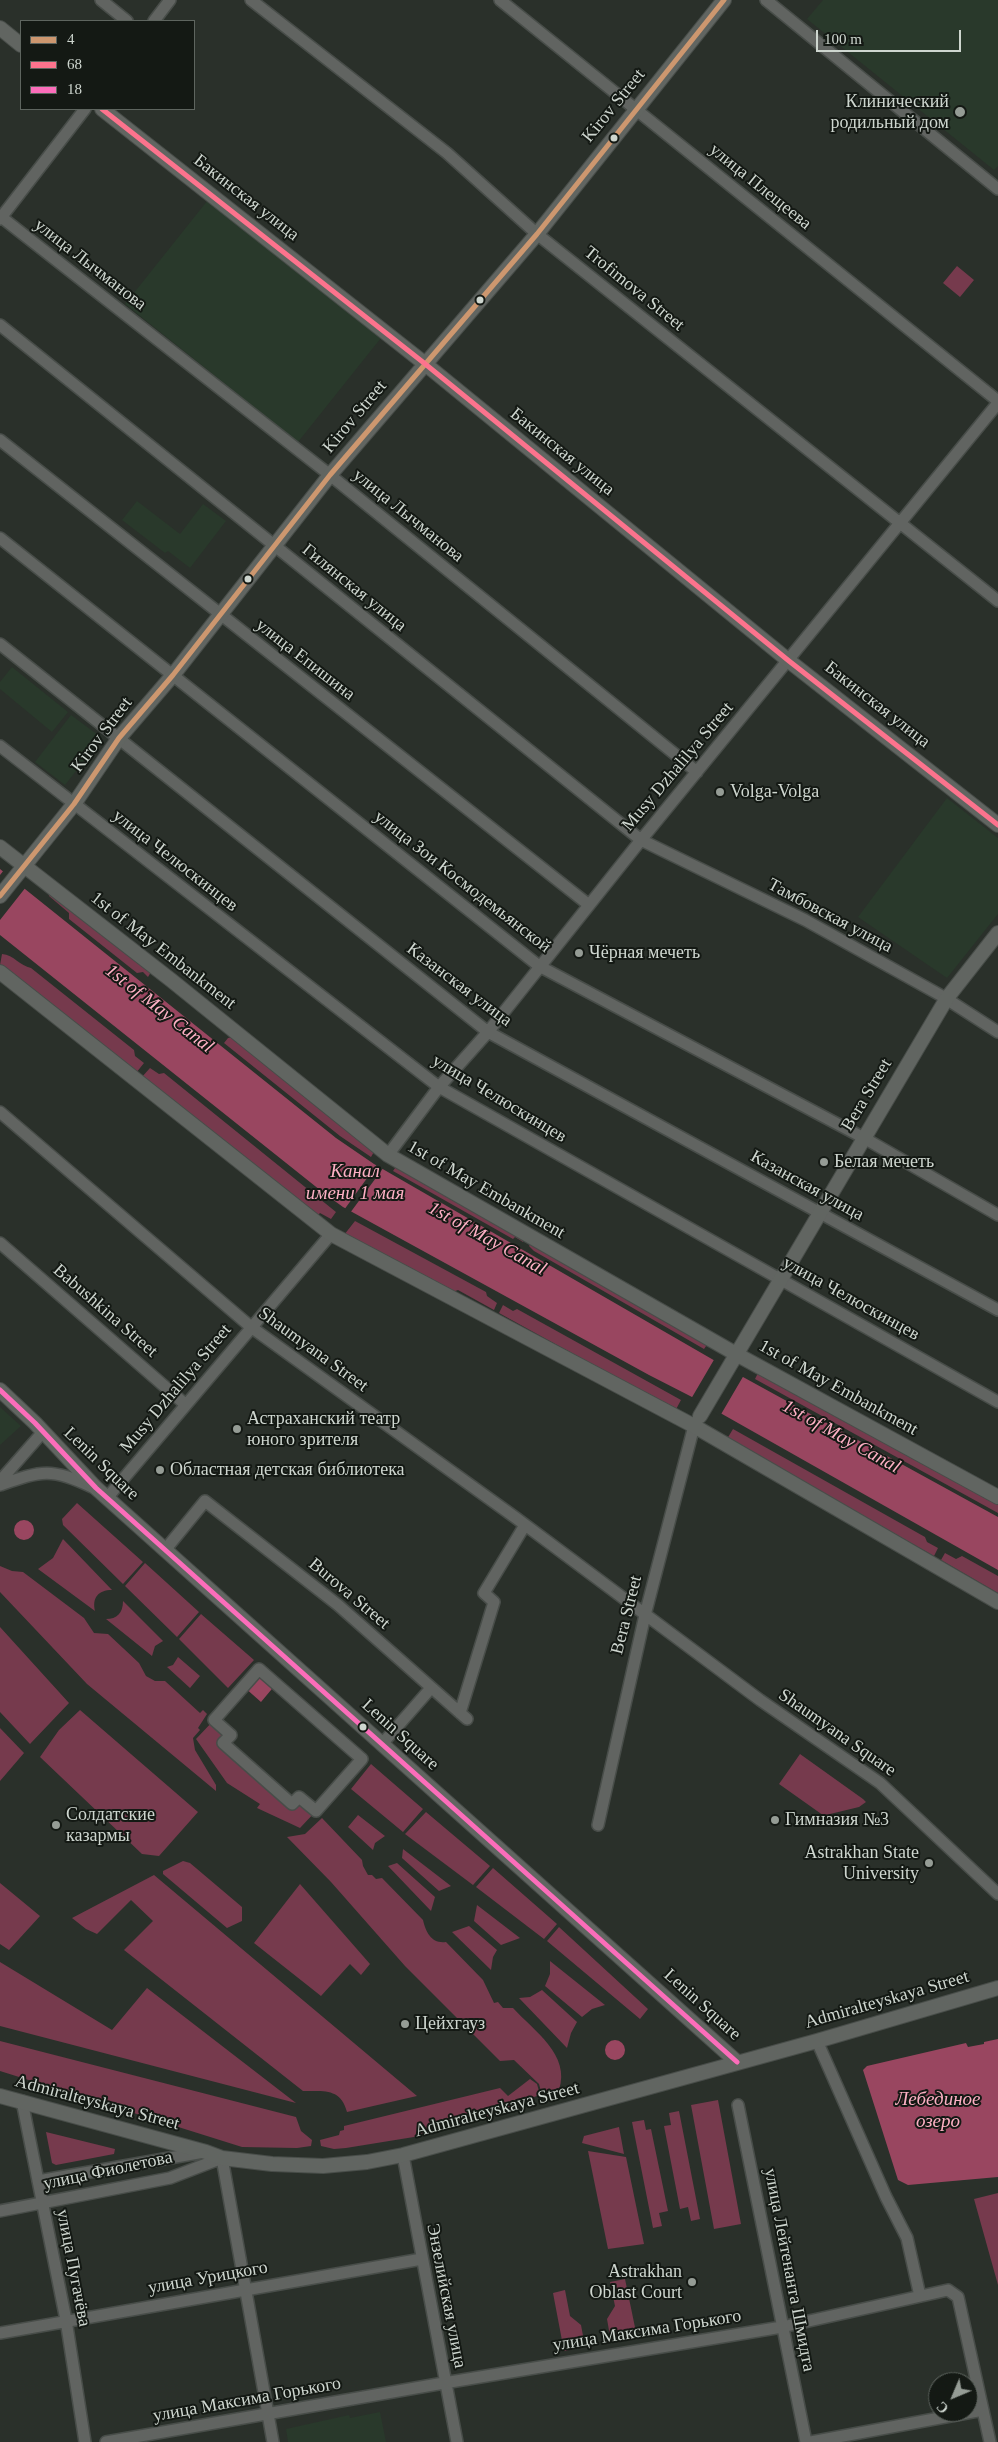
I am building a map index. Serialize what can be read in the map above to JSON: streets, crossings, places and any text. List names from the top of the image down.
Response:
{
  "streets": {
    "main road": [
      "Kirov Street",
      "Бакинская улица",
      "1st of May Embankment",
      "Bera Street",
      "Lenin Square",
      "Admiralteyskaya Street"
    ],
    "street": [
      "улица Плещеева",
      "улица Лычманова",
      "Trofimova Street",
      "Гилянская улица",
      "улица Епишина",
      "Musy Dzhalilya Street",
      "улица Челюскинцев",
      "улица Зои Космодемьянской",
      "Тамбовская улица",
      "Казанская улица",
      "Babushkina Street",
      "Shaumyana Street",
      "Burova Street",
      "Shaumyana Square",
      "улица Фиолетова",
      "улица Пугачёва",
      "улица Лейтенанта Шмидта",
      "улица Урицкого",
      "Энзелийская улица",
      "улица Максима Горького"
    ]
  },
  "crossings": [
    ["Kirov Street", "улица Плещеева"],
    ["Kirov Street", "Бакинская улица"],
    ["Kirov Street", "улица Лычманова"],
    ["Kirov Street", "Trofimova Street"],
    ["Kirov Street", "Гилянская улица"],
    ["Kirov Street", "улица Епишина"],
    ["Kirov Street", "улица Челюскинцев"],
    ["Kirov Street", "улица Зои Космодемьянской"],
    ["Kirov Street", "1st of May Embankment"],
    ["Kirov Street", "Казанская улица"],
    ["улица Плещеева", "Musy Dzhalilya Street"],
    ["Бакинская улица", "Musy Dzhalilya Street"],
    ["улица Лычманова", "Musy Dzhalilya Street"],
    ["Trofimova Street", "Musy Dzhalilya Street"],
    ["Гилянская улица", "Musy Dzhalilya Street"],
    ["Гилянская улица", "Тамбовская улица"],
    ["улица Епишина", "Musy Dzhalilya Street"],
    ["Musy Dzhalilya Street", "улица Челюскинцев"],
    ["Musy Dzhalilya Street", "улица Зои Космодемьянской"],
    ["Musy Dzhalilya Street", "Тамбовская улица"],
    ["Musy Dzhalilya Street", "1st of May Embankment"],
    ["Musy Dzhalilya Street", "Казанская улица"],
    ["Musy Dzhalilya Street", "Babushkina Street"],
    ["Musy Dzhalilya Street", "Shaumyana Street"],
    ["Musy Dzhalilya Street", "Lenin Square"],
    ["улица Челюскинцев", "Bera Street"],
    ["улица Зои Космодемьянской", "Bera Street"],
    ["Тамбовская улица", "Bera Street"],
    ["1st of May Embankment", "Bera Street"],
    ["Казанская улица", "Bera Street"],
    ["Bera Street", "Shaumyana Street"],
    ["Bera Street", "Shaumyana Square"],
    ["Shaumyana Street", "Burova Street"],
    ["Shaumyana Street", "Shaumyana Square"],
    ["Lenin Square", "Burova Street"],
    ["Lenin Square", "Admiralteyskaya Street"],
    ["Admiralteyskaya Street", "улица Фиолетова"],
    ["Admiralteyskaya Street", "улица Пугачёва"],
    ["Admiralteyskaya Street", "Энзелийская улица"],
    ["улица Фиолетова", "улица Пугачёва"],
    ["улица Пугачёва", "улица Урицкого"],
    ["улица Лейтенанта Шмидта", "улица Максима Горького"],
    ["улица Урицкого", "Энзелийская улица"],
    ["Энзелийская улица", "улица Максима Горького"]
  ],
  "water": ["1st of May Canal", "Канал имени 1 мая", "Лебединое озеро"],
  "places": [
    "Клинический родильный дом",
    "Volga-Volga",
    "Чёрная мечеть",
    "Белая мечеть",
    "Астраханский театр юного зрителя",
    "Областная детская библиотека",
    "Гимназия №3",
    "Солдатские казармы",
    "Astrakhan State University",
    "Цейхгауз",
    "Astrakhan Oblast Court"
  ],
  "lines": ["transit line 4", "transit line 68", "transit line 18"],
  "legend": ["4", "68", "18"],
  "scale_bar": "100 m",
  "north": "bottom left"
}
